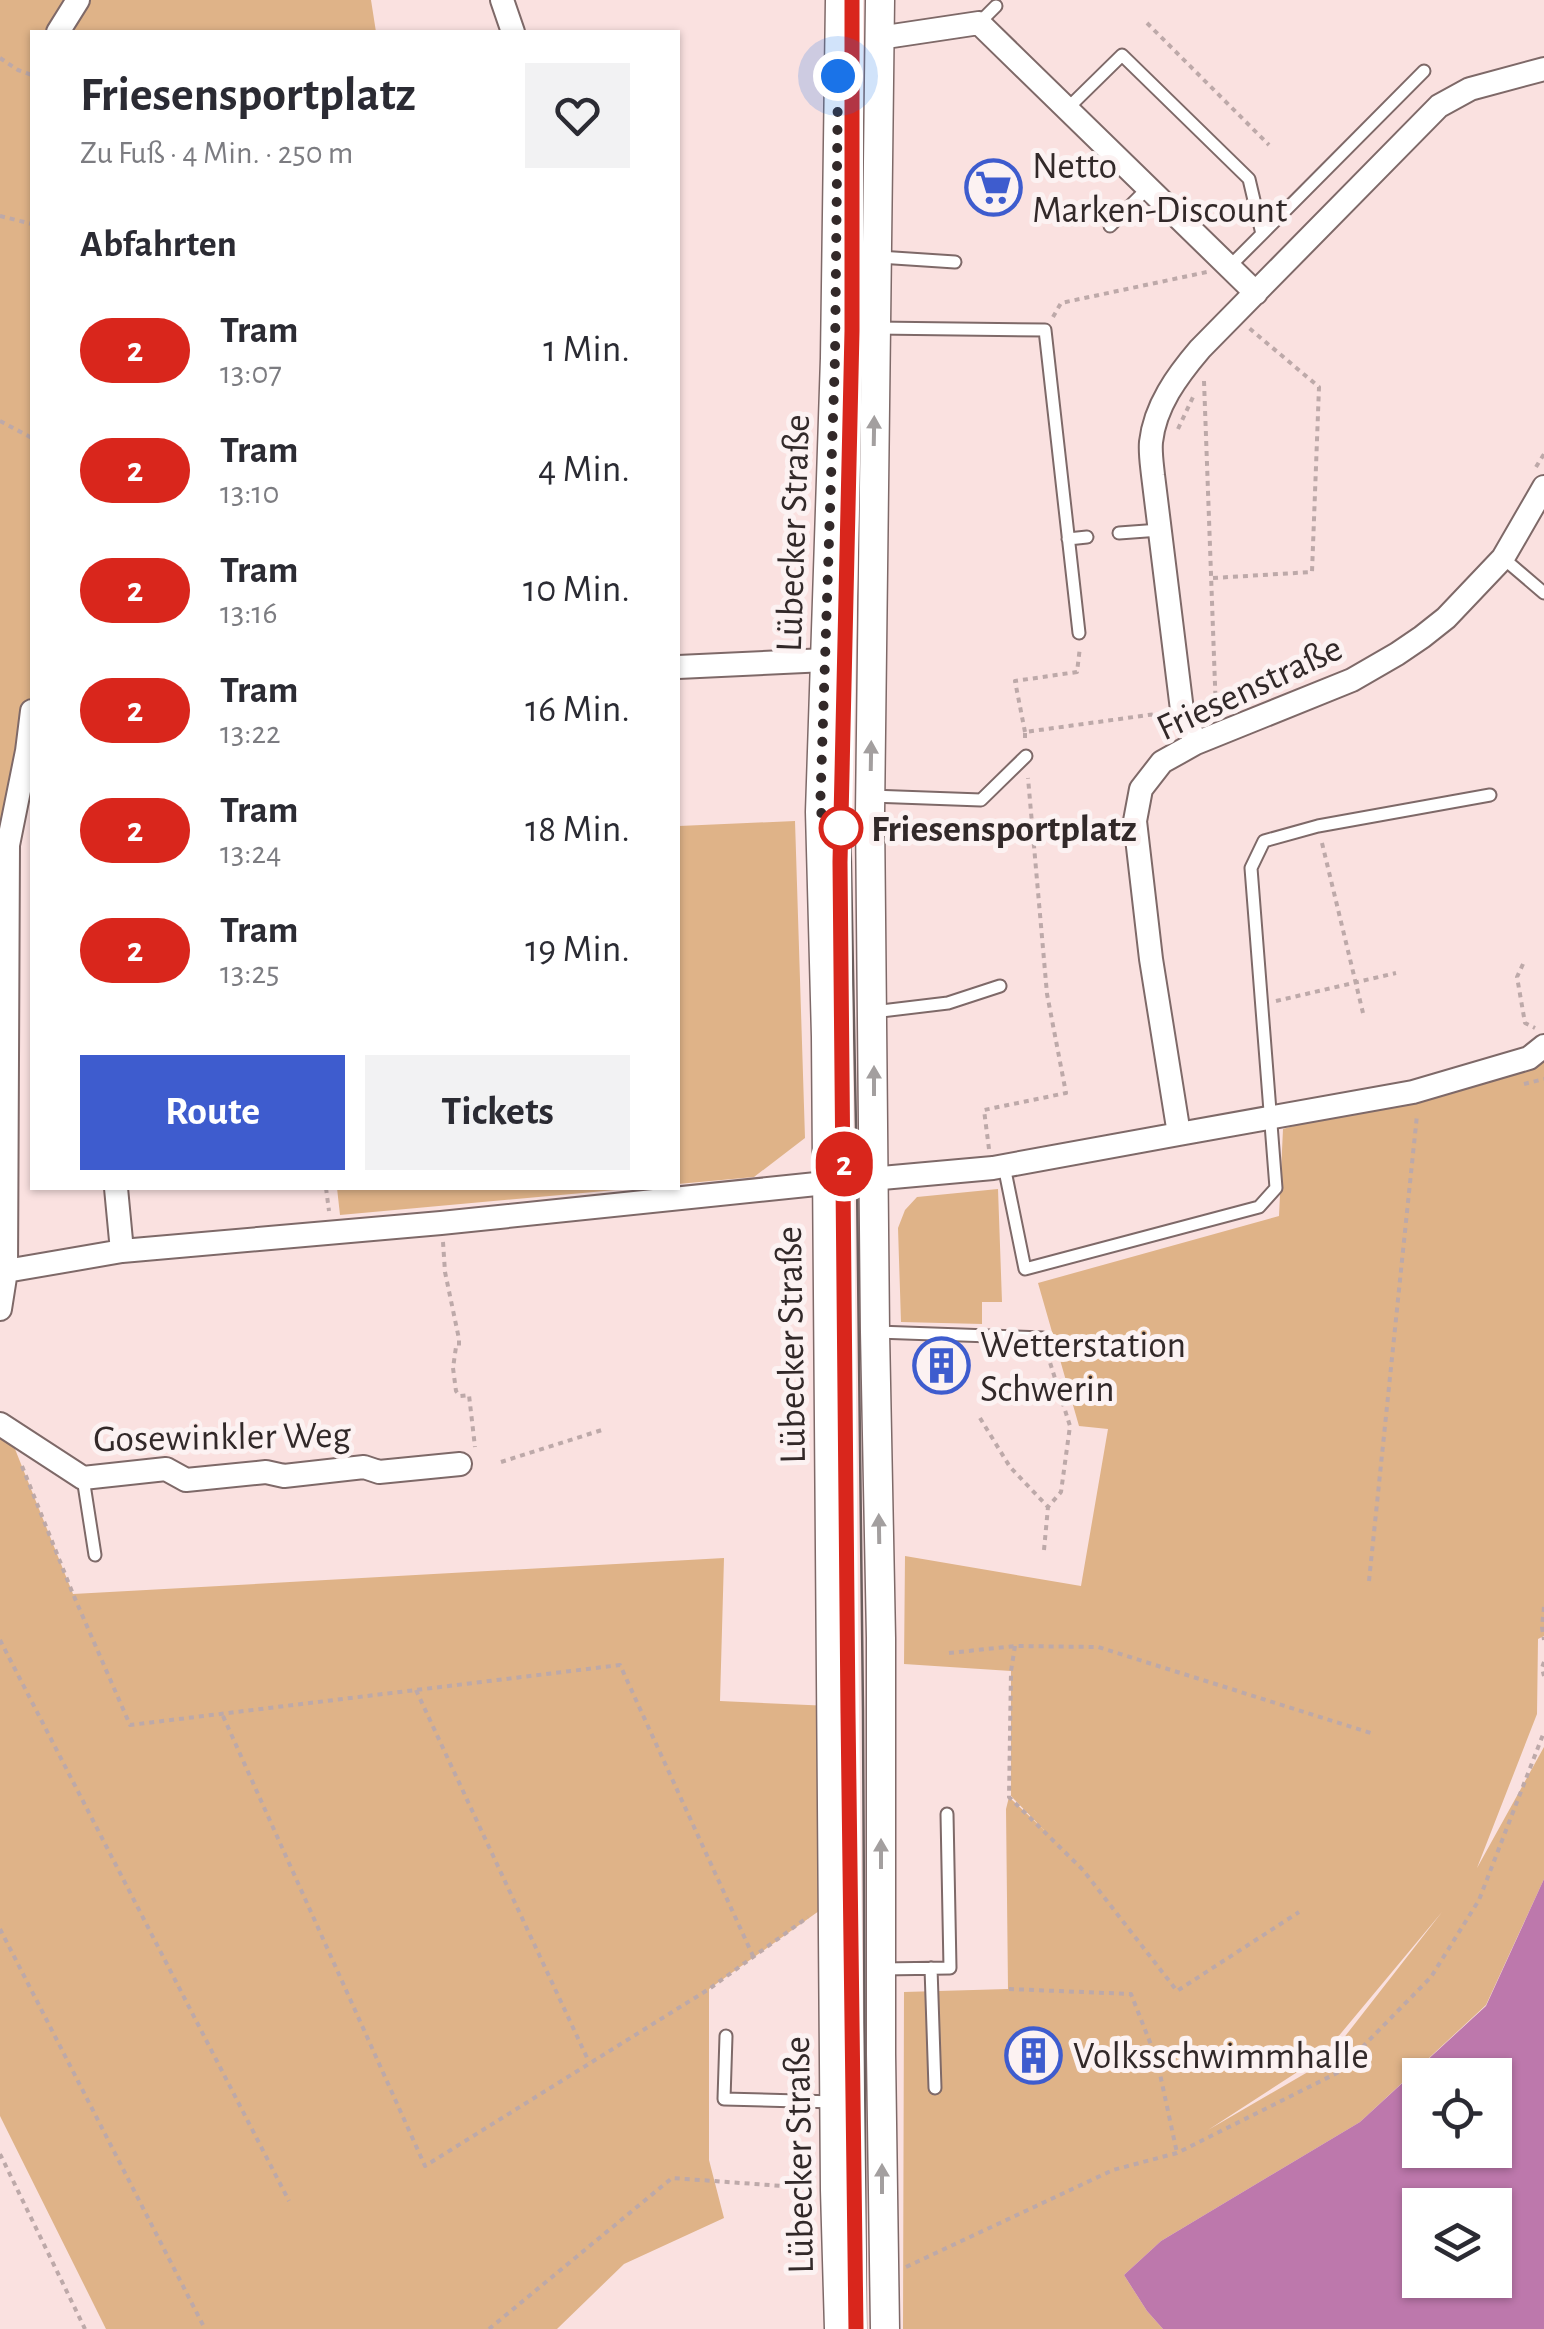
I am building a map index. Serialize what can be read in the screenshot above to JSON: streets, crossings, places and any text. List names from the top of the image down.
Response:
{
  "streets": {
    "street": ["Lübecker Straße", "Friesenstraße", "Gosewinkler Weg"]
  },
  "places": {
    "supermarket": ["Netto Marken-Discount"],
    "other": ["Friesensportplatz"],
    "building": ["Wetterstation Schwerin", "Volksschwimmhalle"]
  },
  "lines": ["tram line 2"],
  "page": {
    "on_map": "2",
    "heading": [
      ["Friesensportplatz", "Zu Fuß · 4 Min. · 250 m"],
      "Abfahrten"
    ],
    "list": [
      {
        "mark": "2",
        "name": "Tram",
        "note": "13:07",
        "value": "1 Min."
      },
      {
        "mark": "2",
        "name": "Tram",
        "note": "13:10",
        "value": "4 Min."
      },
      {
        "mark": "2",
        "name": "Tram",
        "note": "13:16",
        "value": "10 Min."
      },
      {
        "mark": "2",
        "name": "Tram",
        "note": "13:22",
        "value": "16 Min."
      },
      {
        "mark": "2",
        "name": "Tram",
        "note": "13:24",
        "value": "18 Min."
      },
      {
        "mark": "2",
        "name": "Tram",
        "note": "13:25",
        "value": "19 Min."
      }
    ],
    "buttons": ["Route", "Tickets"]
  }
}
